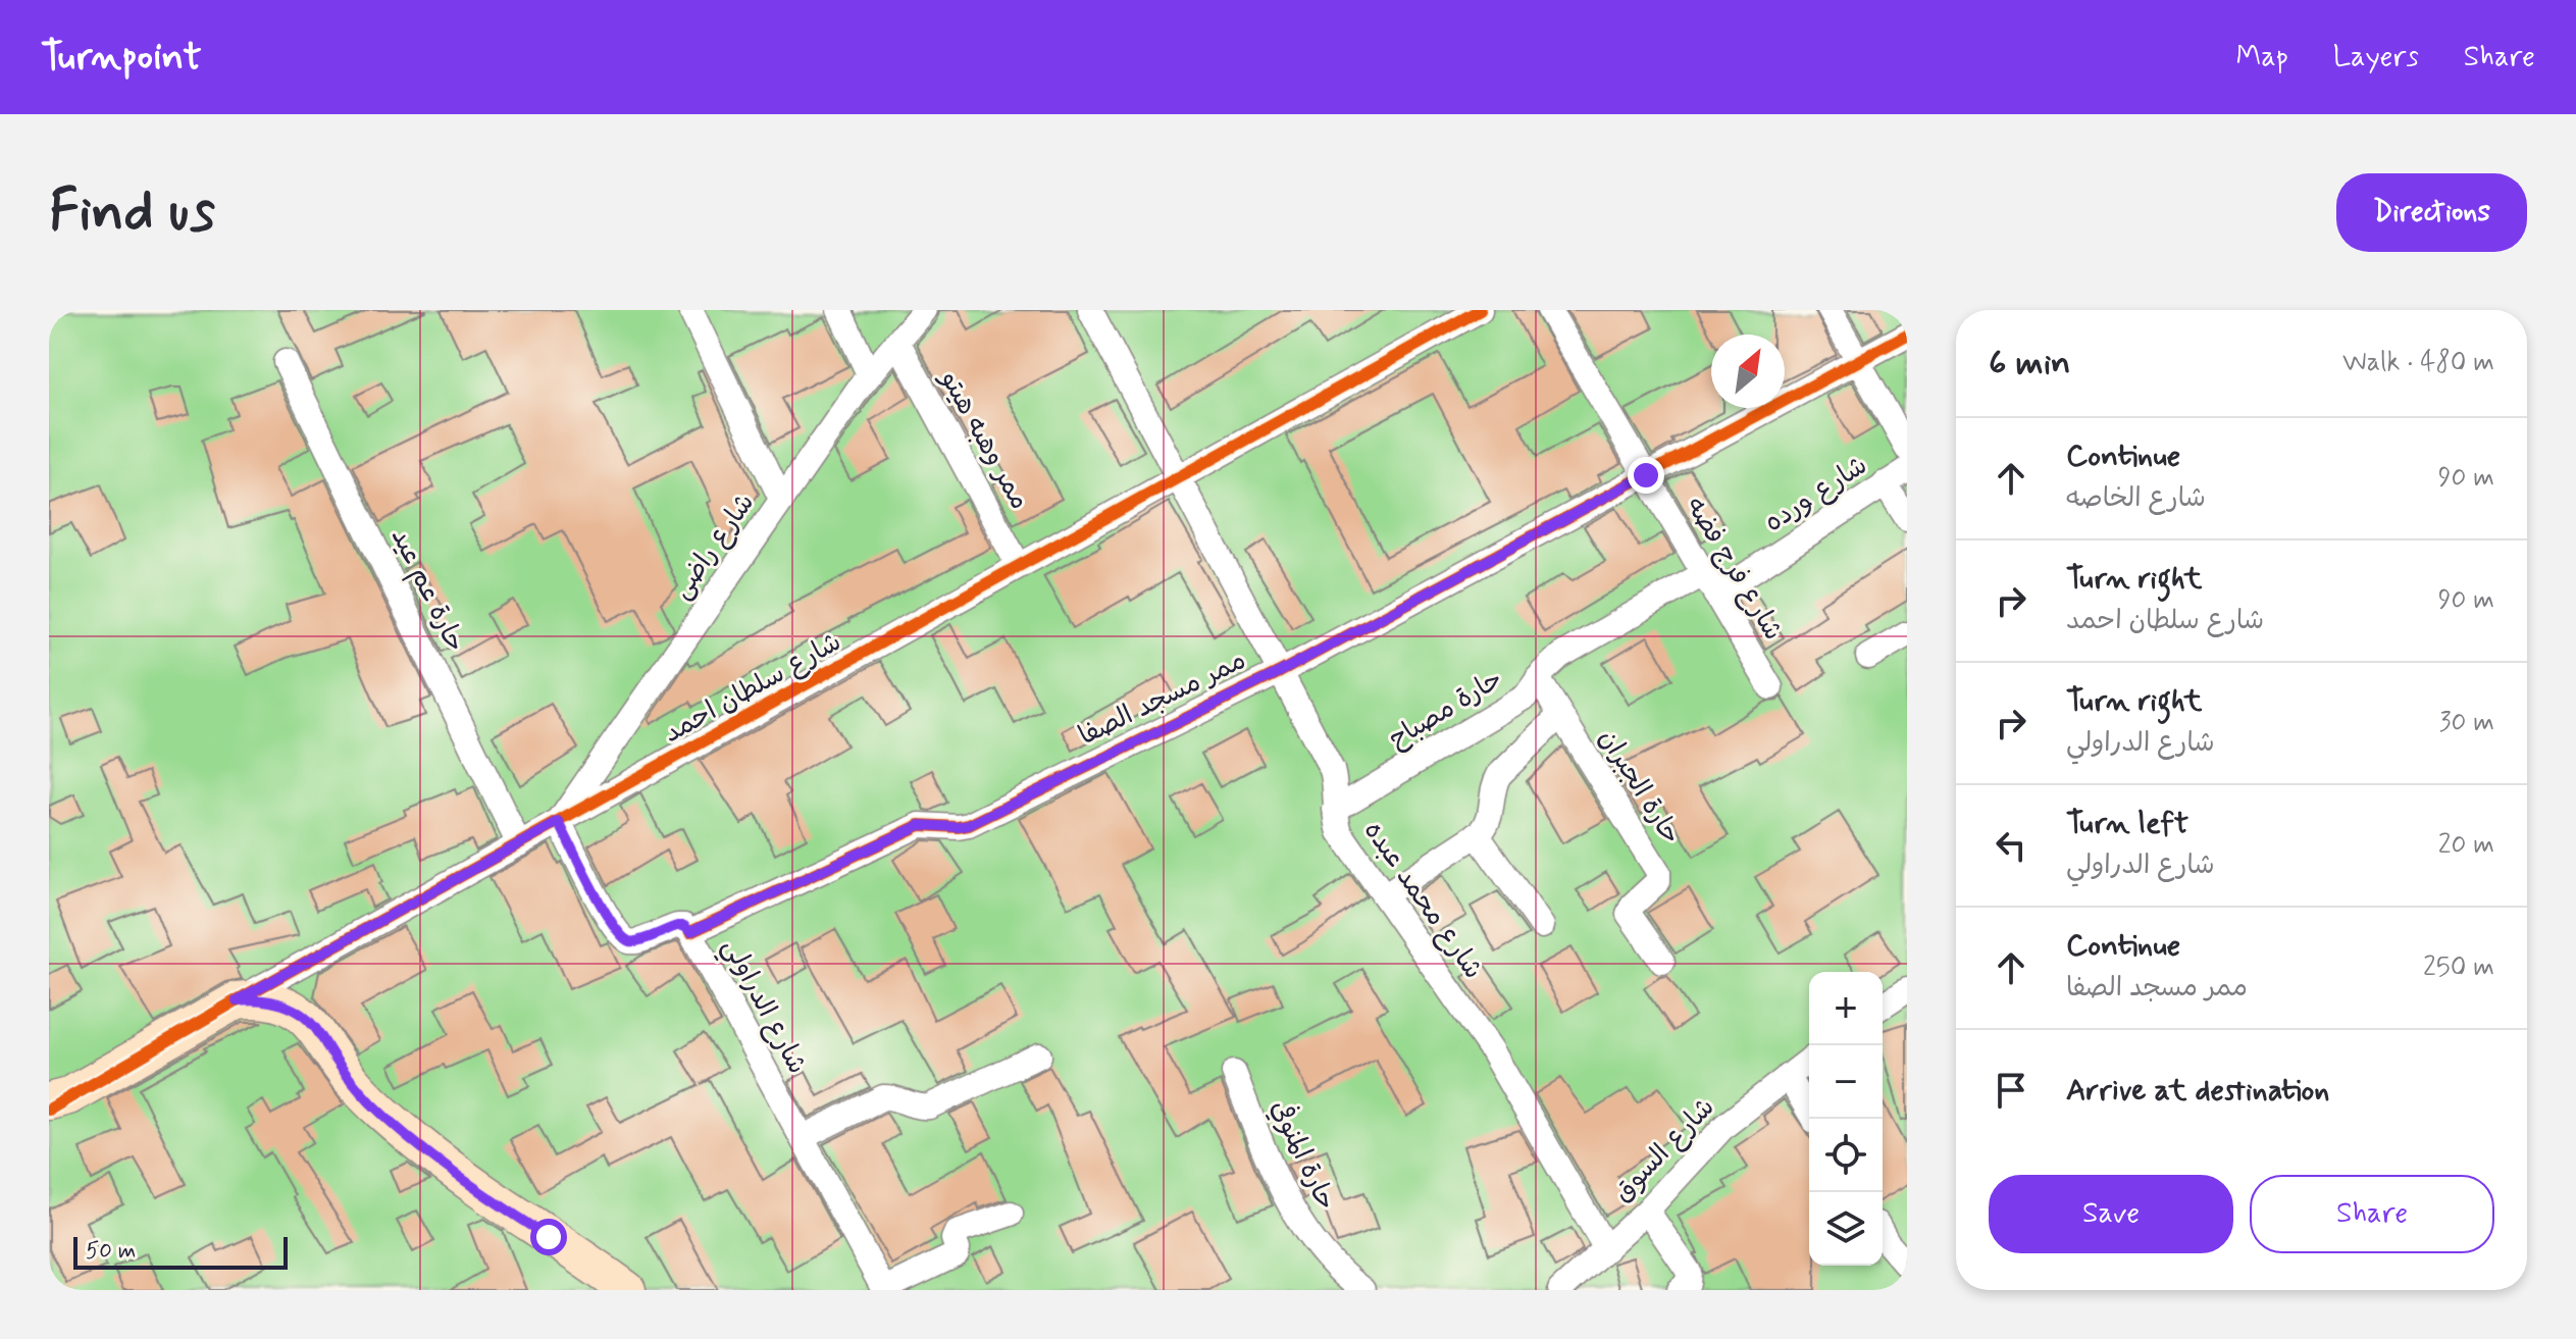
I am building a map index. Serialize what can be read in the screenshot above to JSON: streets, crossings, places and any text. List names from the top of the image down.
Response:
{
  "streets": {
    "street": [
      "ممر وهبه هيتو",
      "شارع ورده",
      "شارع راضى",
      "شارع فرج فضه",
      "حارة عم عيد",
      "شارع سلطان احمد",
      "ممر مسجد الصفا",
      "حارة مصباح",
      "حارة الجبران",
      "شارع محمد عبده",
      "شارع الدراولي",
      "شارع السوق",
      "حارة المنوفي"
    ]
  },
  "crossings": [
    ["ممر وهبه هيتو", "شارع راضى"],
    ["ممر وهبه هيتو", "شارع سلطان احمد"],
    ["شارع ورده", "شارع فرج فضه"],
    ["شارع ورده", "حارة مصباح"],
    ["شارع راضى", "شارع سلطان احمد"],
    ["شارع راضى", "شارع الدراولي"],
    ["شارع فرج فضه", "ممر مسجد الصفا"],
    ["شارع فرج فضه", "حارة مصباح"],
    ["حارة عم عيد", "شارع سلطان احمد"],
    ["شارع سلطان احمد", "شارع محمد عبده"],
    ["شارع سلطان احمد", "شارع الدراولي"],
    ["ممر مسجد الصفا", "شارع محمد عبده"],
    ["ممر مسجد الصفا", "شارع الدراولي"],
    ["حارة مصباح", "حارة الجبران"],
    ["حارة مصباح", "شارع محمد عبده"],
    ["شارع محمد عبده", "شارع السوق"]
  ],
  "scale_bar": "50 m",
  "north": "top right",
  "page": {
    "header": "Turnpoint",
    "nav": ["Map", "Layers", "Share"],
    "buttons": [
      "Directions",
      ["Save", "Share"]
    ],
    "title": "Find us",
    "heading": ["6 min", "Walk · 480 m"],
    "list": [
      ["Continue", "شارع الخاصه", "90 m"],
      ["Turn right", "شارع سلطان احمد", "90 m"],
      ["Turn right", "شارع الدراولي", "30 m"],
      ["Turn left", "شارع الدراولي", "20 m"],
      ["Continue", "ممر مسجد الصفا", "250 m"],
      "Arrive at destination"
    ],
    "map_buttons": ["+", "−"],
    "scale": "50 m"
  }
}
